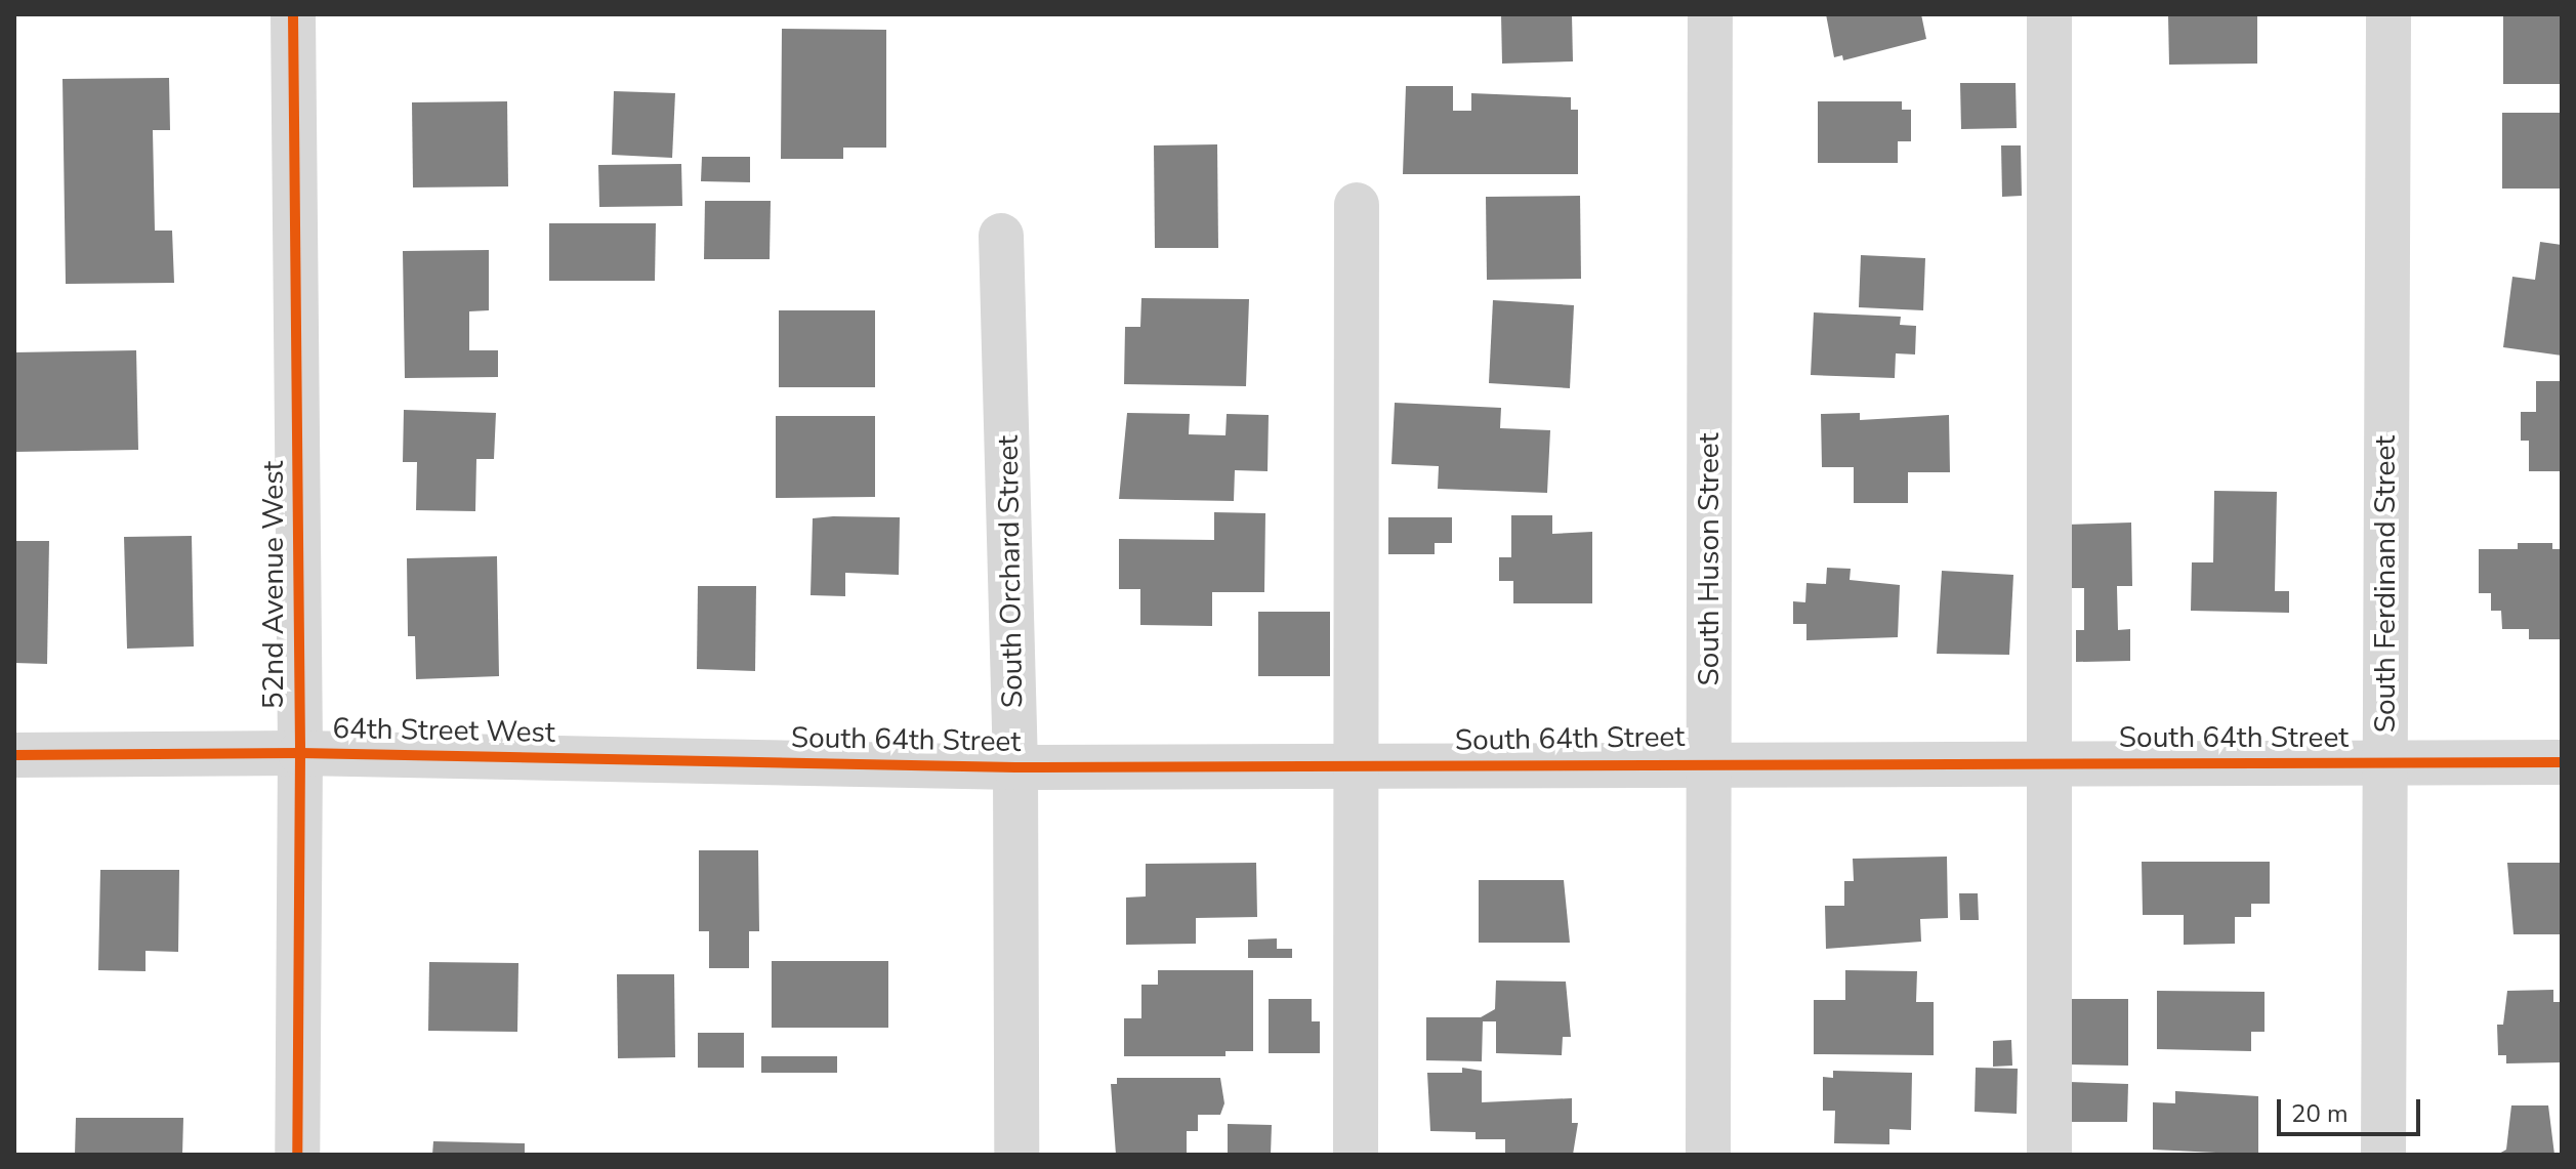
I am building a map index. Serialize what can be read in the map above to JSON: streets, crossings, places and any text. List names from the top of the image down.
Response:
{
  "streets": {
    "street": [
      "South Huson Street",
      "South Orchard Street",
      "South Ferdinand Street",
      "52nd Avenue West",
      "64th Street West",
      "South 64th Street"
    ]
  },
  "crossings": [
    ["South Huson Street", "South 64th Street"],
    ["South Orchard Street", "South 64th Street"],
    ["South Ferdinand Street", "South 64th Street"],
    ["52nd Avenue West", "64th Street West"],
    ["64th Street West", "South 64th Street"]
  ],
  "scale_bar": "20 m"
}
